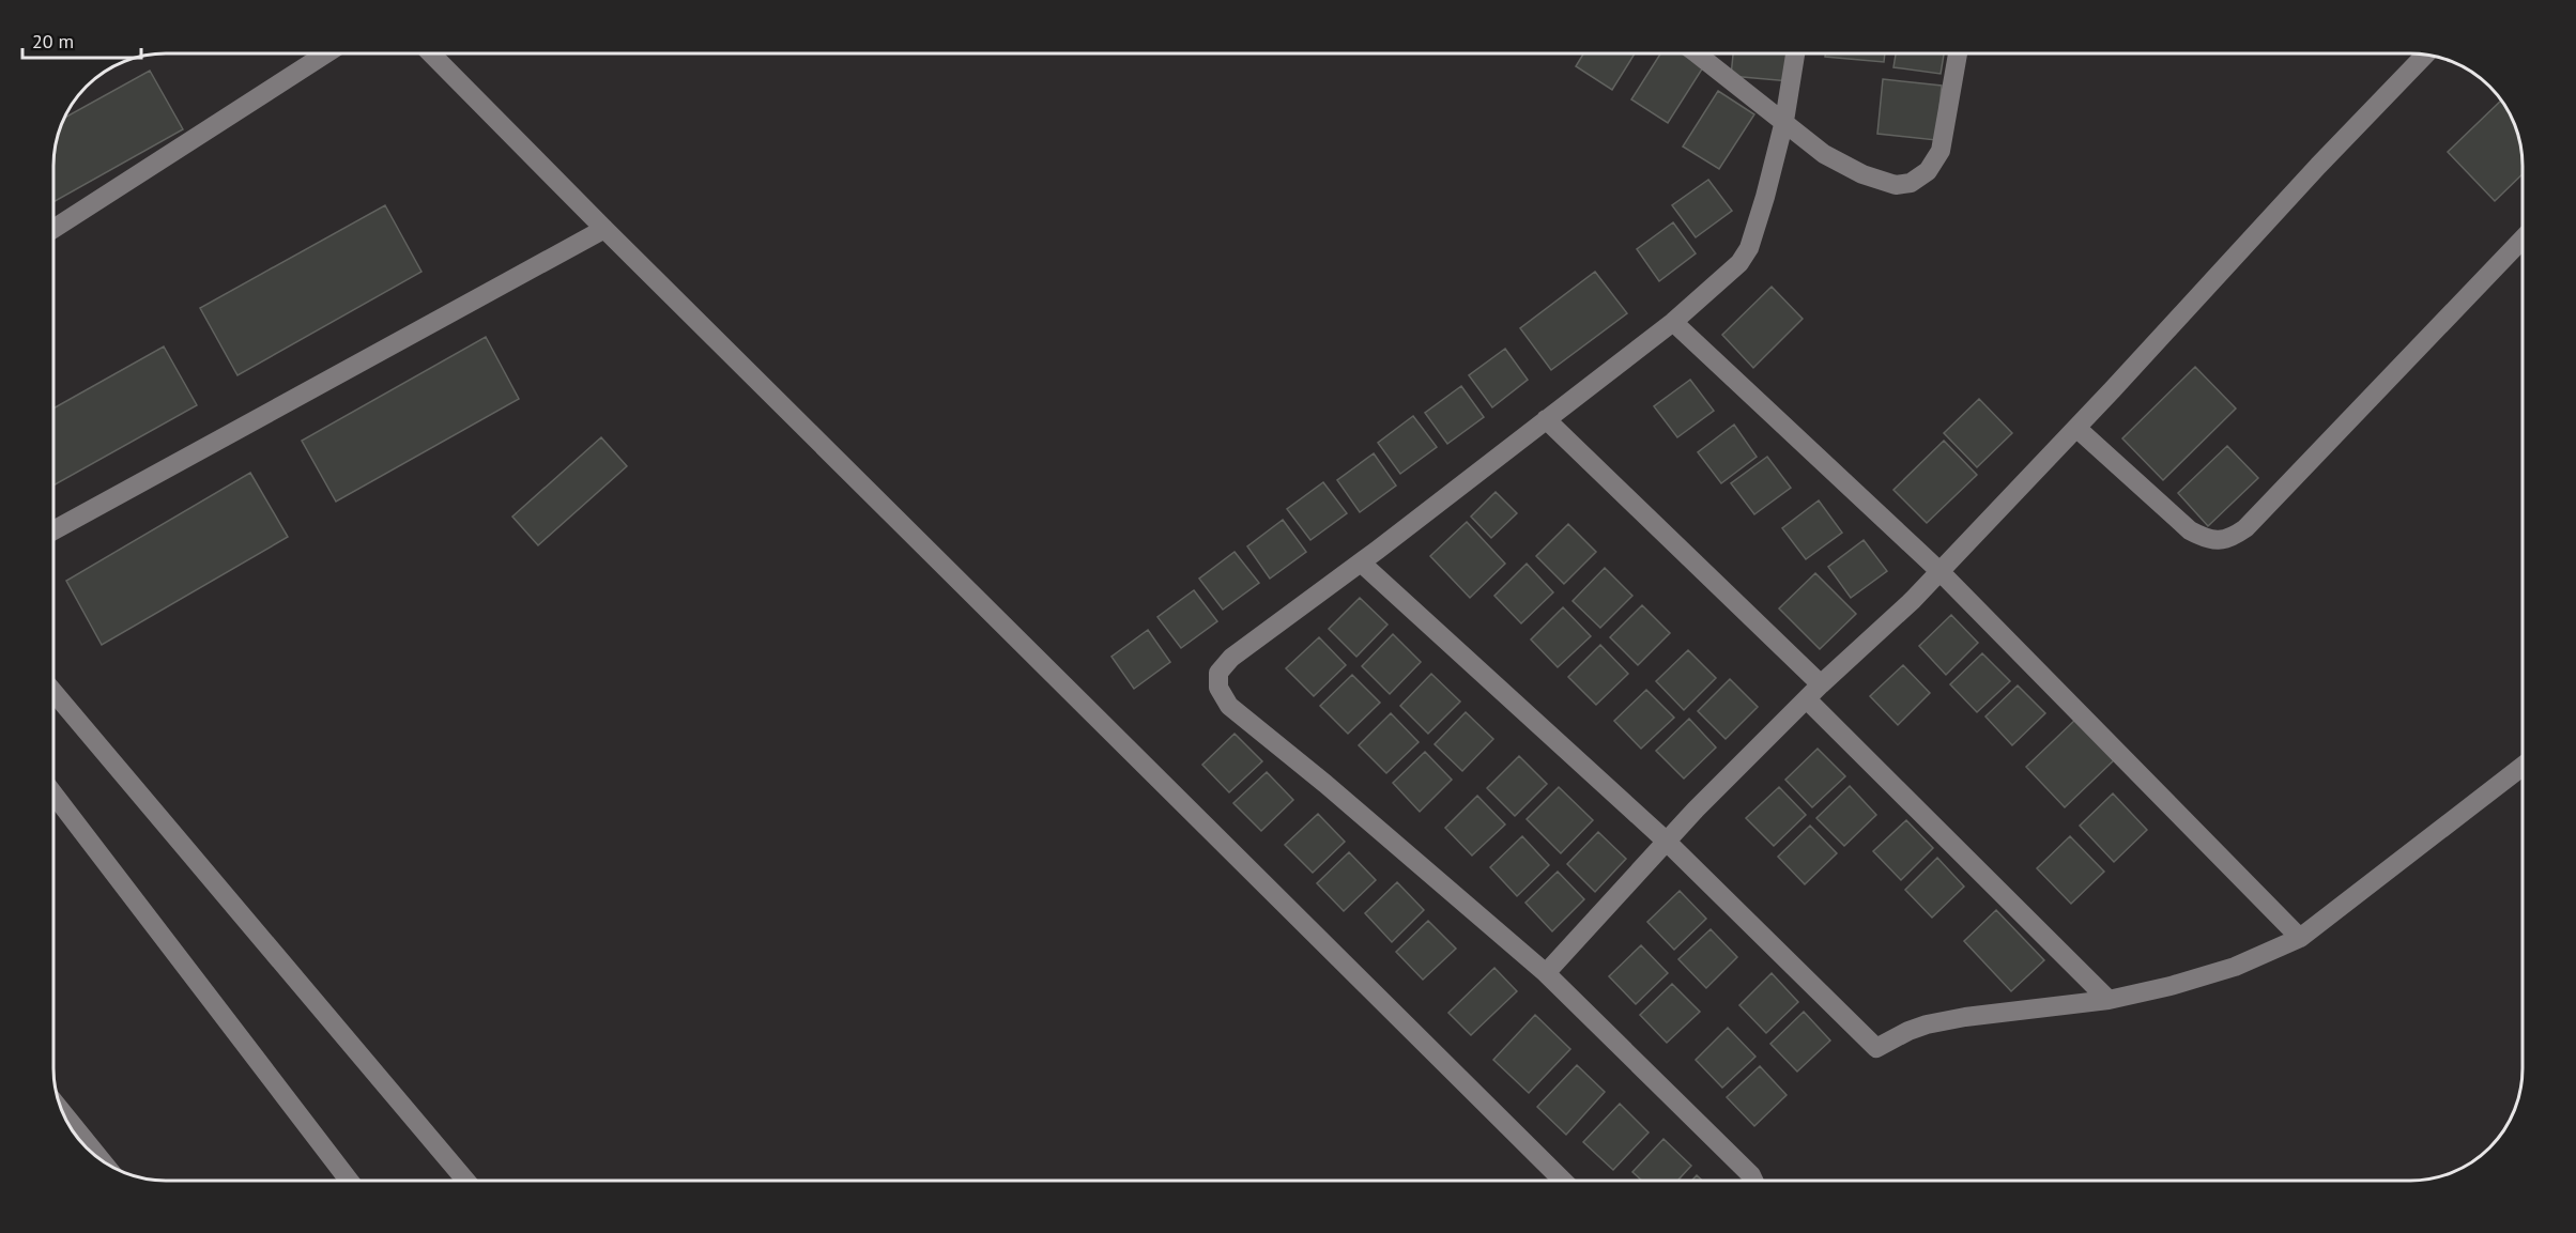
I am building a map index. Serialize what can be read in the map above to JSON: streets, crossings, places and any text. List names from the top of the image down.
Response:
{
  "scale_bar": "20 m"
}
